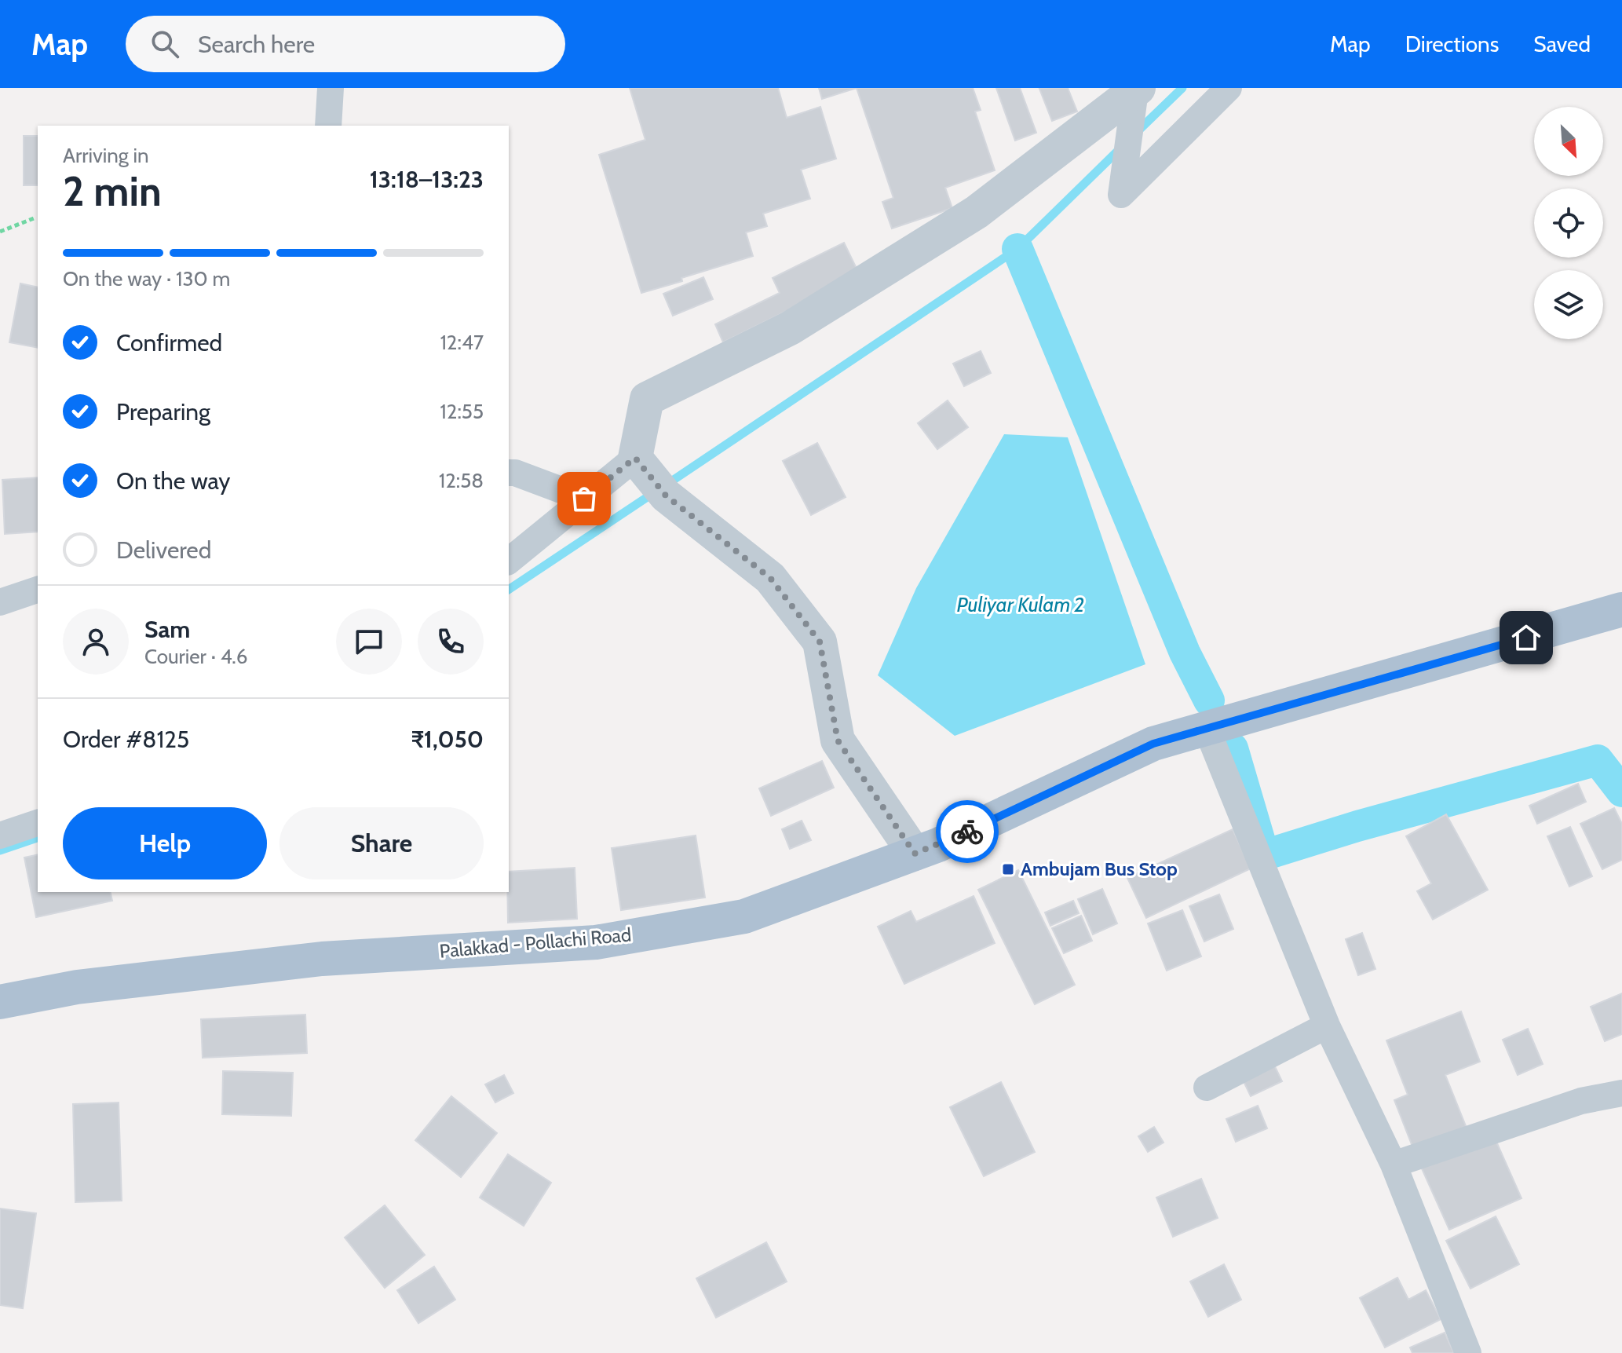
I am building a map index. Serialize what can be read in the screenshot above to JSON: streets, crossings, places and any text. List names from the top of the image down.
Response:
{
  "streets": {
    "main road": ["Palakkad - Pollachi Road"]
  },
  "water": ["Puliyar Kulam 2"],
  "places": {
    "transit": ["Ambujam Bus Stop"]
  },
  "north": "bottom right",
  "page": {
    "header": "Map",
    "search": "Search here",
    "nav": ["Map", "Directions", "Saved"],
    "heading": ["2 min", "Arriving in", "13:18–13:23"],
    "panel": [
      "Sam",
      "Courier · 4.6",
      "Order #8125",
      "₹1,050"
    ],
    "bar": "On the way · 130 m",
    "list": [
      ["Confirmed", "12:47"],
      ["Preparing", "12:55"],
      ["On the way", "12:58"],
      "Delivered"
    ],
    "buttons": ["Help", "Share"]
  }
}
